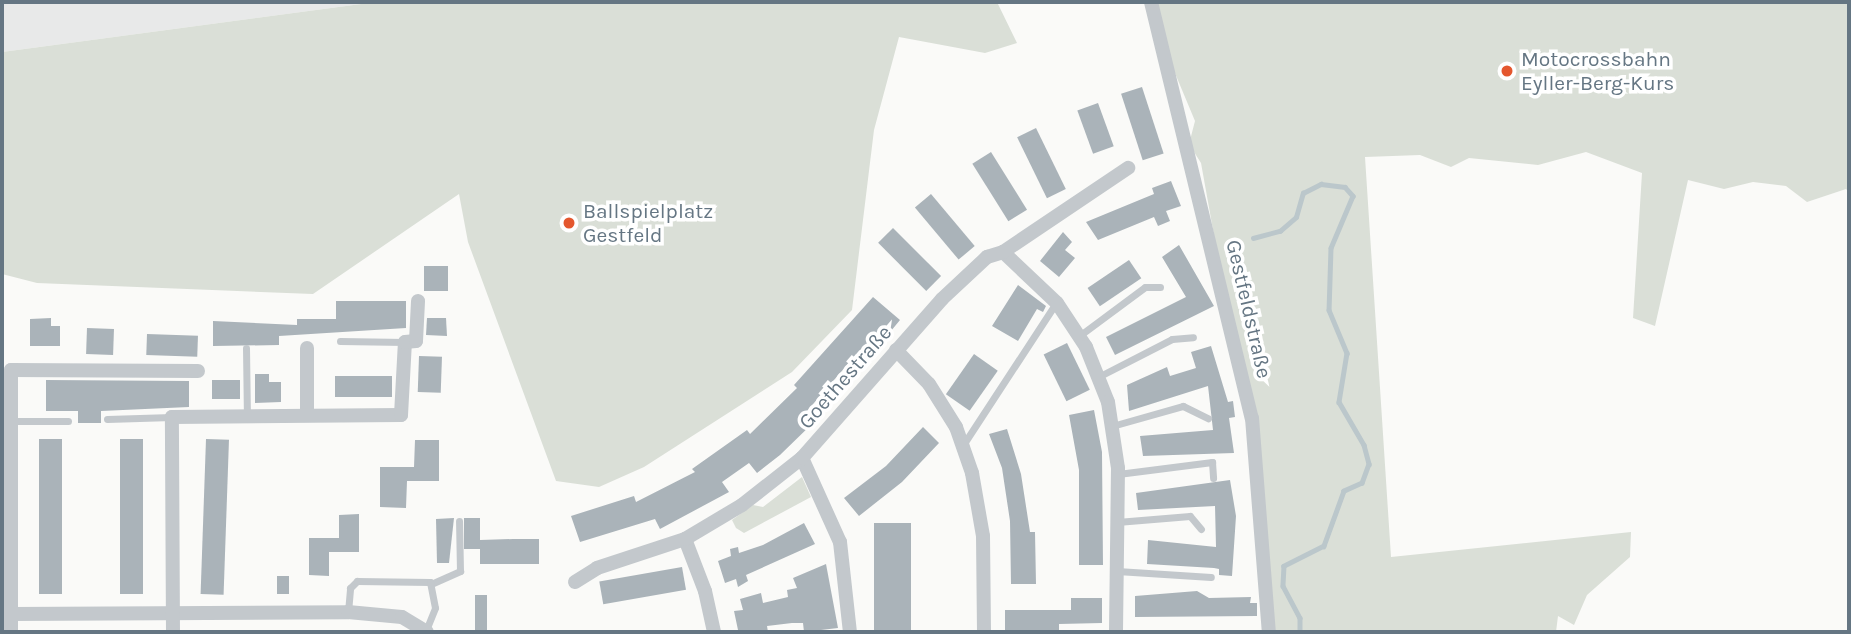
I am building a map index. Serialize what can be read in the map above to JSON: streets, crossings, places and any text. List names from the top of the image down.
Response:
{
  "streets": {
    "street": ["Gestfeldstraße", "Goethestraße"]
  },
  "places": ["Motocrossbahn Eyller-Berg-Kurs", "Ballspielplatz Gestfeld"]
}
